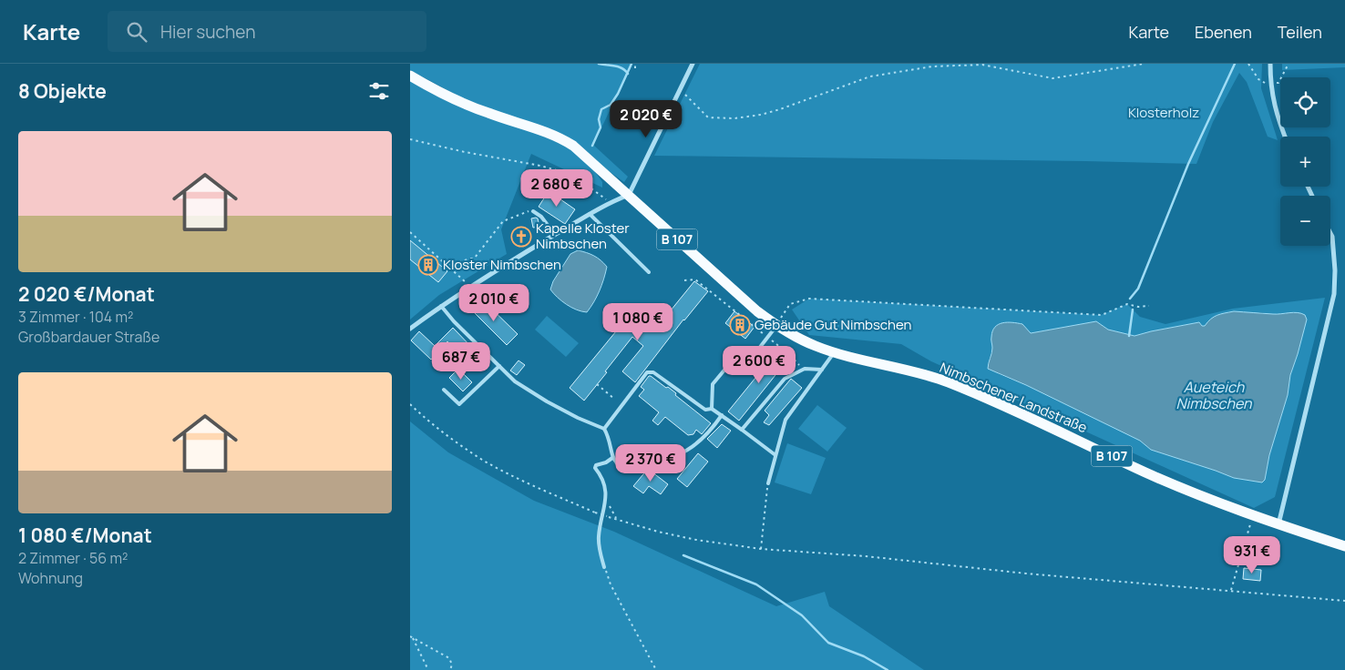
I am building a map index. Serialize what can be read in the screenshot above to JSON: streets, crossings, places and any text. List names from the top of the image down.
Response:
{
  "streets": {
    "main road": ["B 107", "Nimbschener Landstraße"]
  },
  "water": ["Aueteich Nimbschen"],
  "parks": ["Klosterholz"],
  "places": {
    "church": ["Kapelle Kloster Nimbschen"],
    "building": ["Kloster Nimbschen", "Gebäude Gut Nimbschen"]
  },
  "page": {
    "header": "Karte",
    "search": "Hier suchen",
    "nav": ["Karte", "Ebenen", "Teilen"],
    "heading": "8 Objekte",
    "map_buttons": ["+", "−"],
    "price": [
      "2 020 €",
      "2 680 €",
      "2 010 €",
      "1 080 €",
      "687 €",
      "2 600 €",
      "2 370 €",
      "931 €"
    ],
    "list": [
      {
        "name": "2 020 €/Monat",
        "note": "3 Zimmer · 104 m² · Großbardauer Straße"
      },
      {
        "name": "1 080 €/Monat",
        "note": "2 Zimmer · 56 m² · Wohnung"
      }
    ]
  }
}
